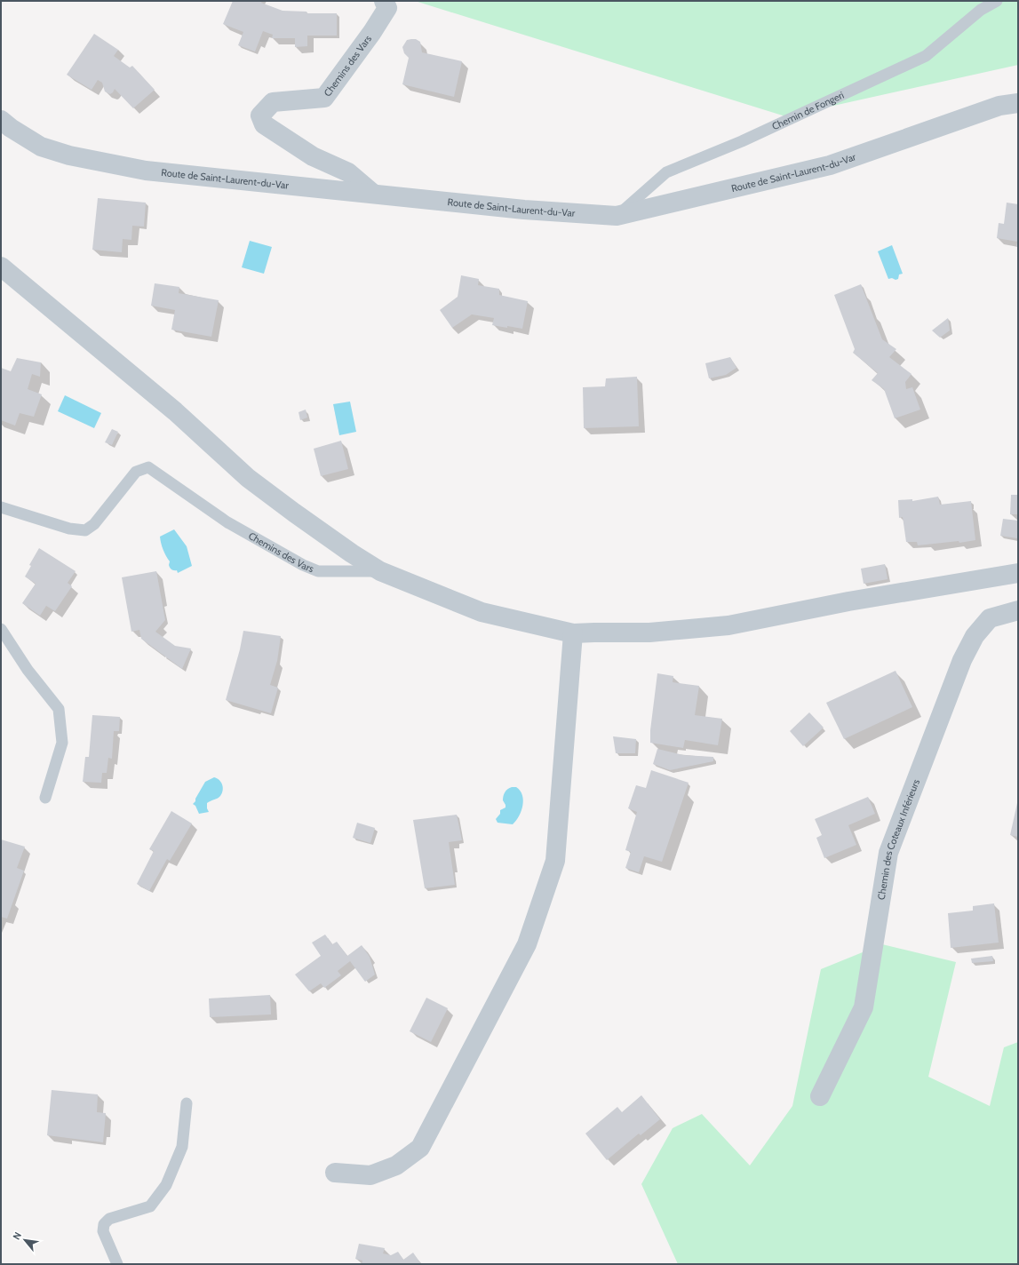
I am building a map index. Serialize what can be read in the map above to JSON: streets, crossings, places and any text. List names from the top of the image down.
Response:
{
  "streets": {
    "street": ["Chemins des Vars", "Route de Saint-Laurent-du-Var", "Chemin des Coteaux Inférieurs"],
    "lane": ["Chemin de Fongeri"]
  },
  "crossings": [
    ["Chemins des Vars", "Route de Saint-Laurent-du-Var"],
    ["Chemin de Fongeri", "Route de Saint-Laurent-du-Var"]
  ],
  "north": "top left"
}
